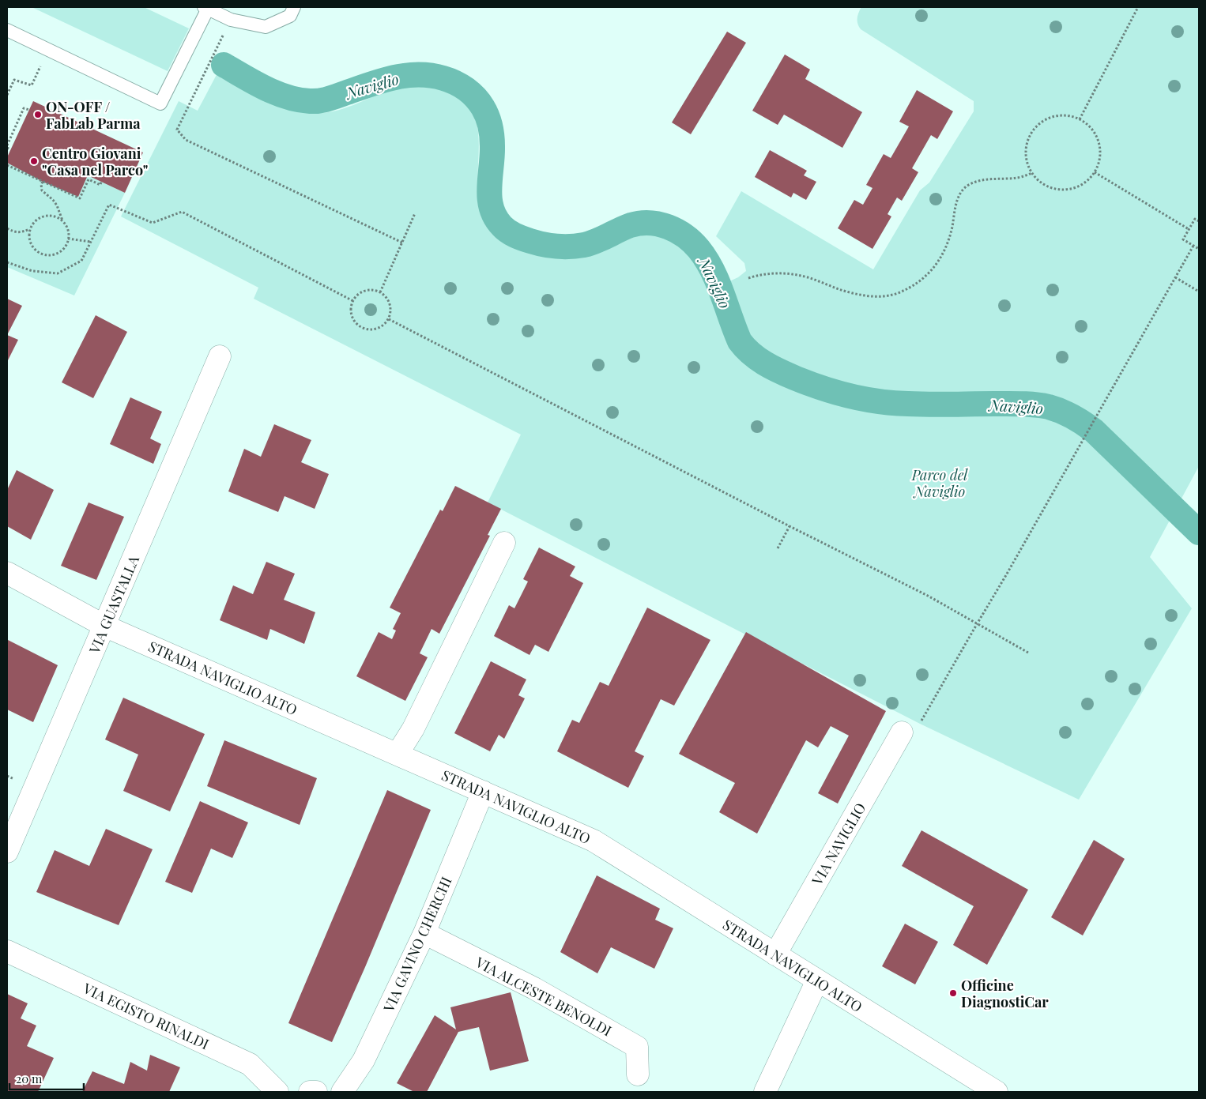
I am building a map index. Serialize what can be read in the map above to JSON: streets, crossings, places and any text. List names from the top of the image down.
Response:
{
  "streets": {
    "street": [
      "VIA GUASTALLA",
      "STRADA NAVIGLIO ALTO",
      "VIA NAVIGLIO",
      "VIA GAVINO CHERCHI",
      "VIA ALCESTE BENOLDI",
      "VIA EGISTO RINALDI"
    ]
  },
  "crossings": [
    ["VIA GUASTALLA", "STRADA NAVIGLIO ALTO"],
    ["STRADA NAVIGLIO ALTO", "VIA NAVIGLIO"],
    ["STRADA NAVIGLIO ALTO", "VIA GAVINO CHERCHI"],
    ["VIA GAVINO CHERCHI", "VIA ALCESTE BENOLDI"]
  ],
  "water": ["Naviglio"],
  "parks": ["Parco del Naviglio"],
  "places": ["ON-OFF / FabLab Parma", "Centro Giovani \"Casa nel Parco\"", "Officine DiagnostiCar"],
  "scale_bar": "20 m"
}
